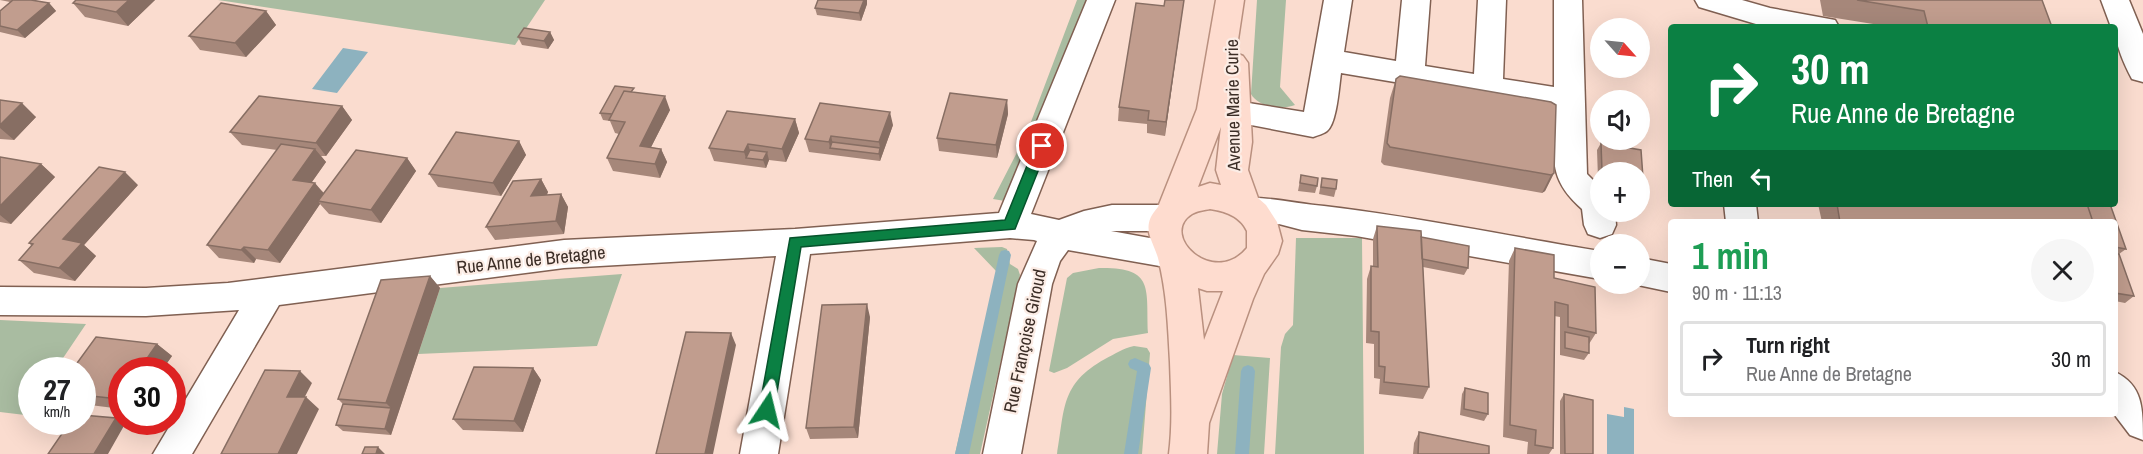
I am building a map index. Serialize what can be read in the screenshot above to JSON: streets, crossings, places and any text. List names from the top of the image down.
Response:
{
  "streets": {
    "main road": ["Avenue Marie Curie"],
    "street": ["Rue Anne de Bretagne", "Rue Françoise Giroud"]
  },
  "crossings": [
    ["Avenue Marie Curie", "Rue Anne de Bretagne"],
    ["Rue Anne de Bretagne", "Rue Françoise Giroud"]
  ],
  "north": "bottom right",
  "page": {
    "map_buttons": ["+", "−"],
    "turn": ["30 m", "Rue Anne de Bretagne"],
    "then": "Then",
    "heading": ["1 min", "90 m · 11:13"],
    "list": [
      {
        "name": "Turn right",
        "note": "Rue Anne de Bretagne",
        "value": "30 m"
      }
    ],
    "speed": "27 km/h",
    "limit": "30"
  }
}
